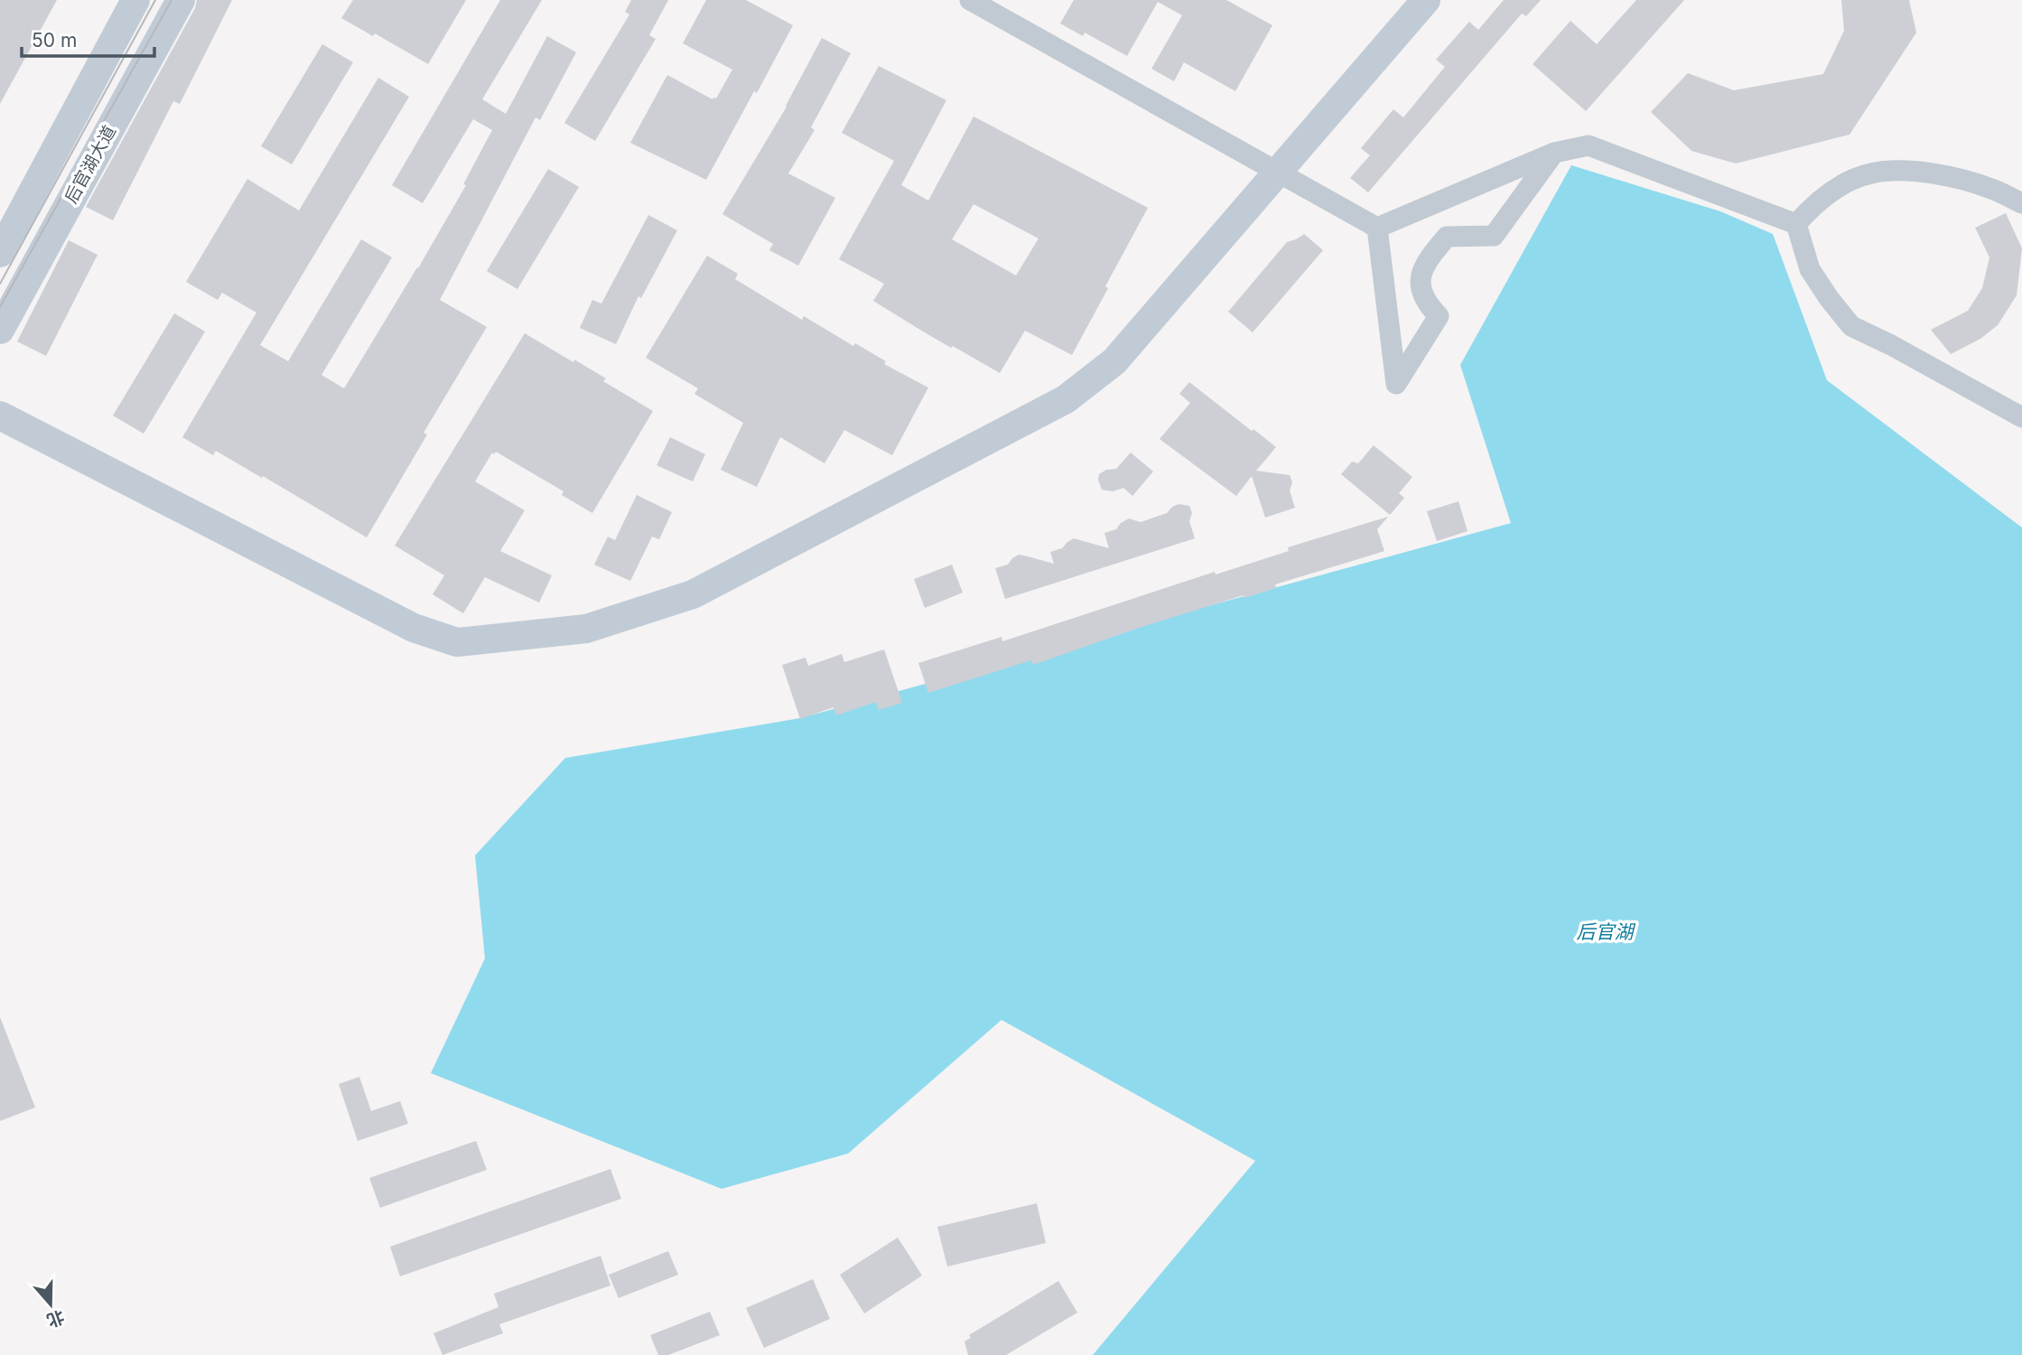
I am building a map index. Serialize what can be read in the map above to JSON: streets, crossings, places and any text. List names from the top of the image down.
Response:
{
  "streets": {
    "street": ["后官湖大道"]
  },
  "water": ["后官湖"],
  "scale_bar": "50 m",
  "north": "bottom"
}
